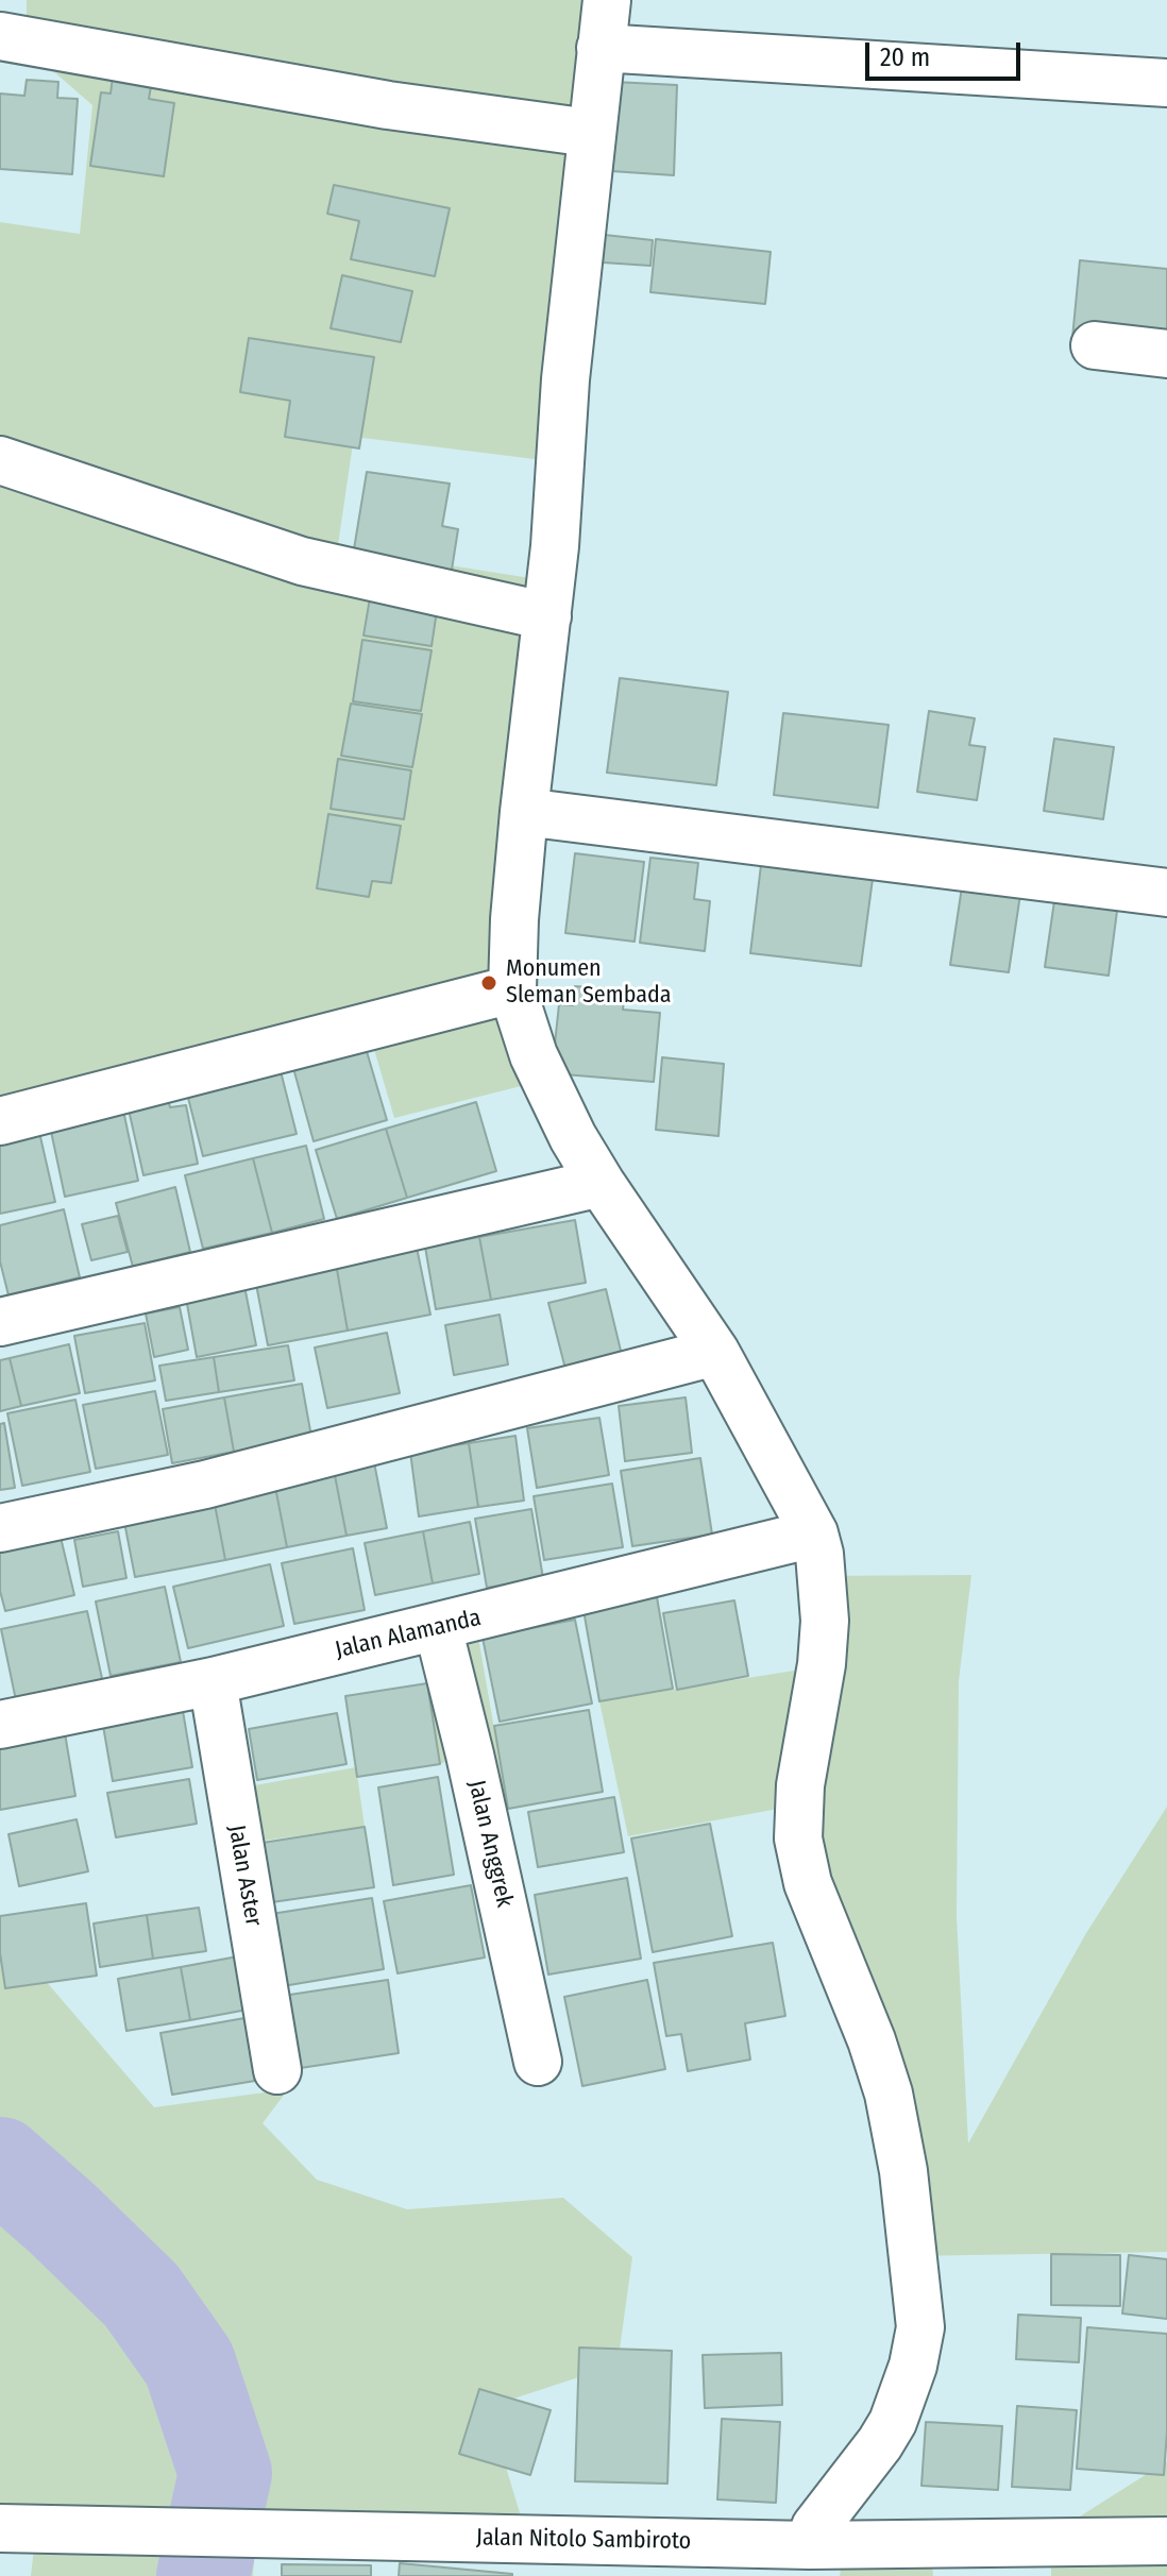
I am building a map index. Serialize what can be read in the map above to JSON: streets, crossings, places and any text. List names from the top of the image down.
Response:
{
  "streets": {
    "street": [
      "Jalan Alamanda",
      "Jalan Anggrek",
      "Jalan Aster",
      "Jalan Nitolo Sambiroto"
    ]
  },
  "crossings": [
    ["Jalan Alamanda", "Jalan Anggrek"],
    ["Jalan Alamanda", "Jalan Aster"]
  ],
  "places": ["Monumen Sleman Sembada"],
  "scale_bar": "20 m"
}
